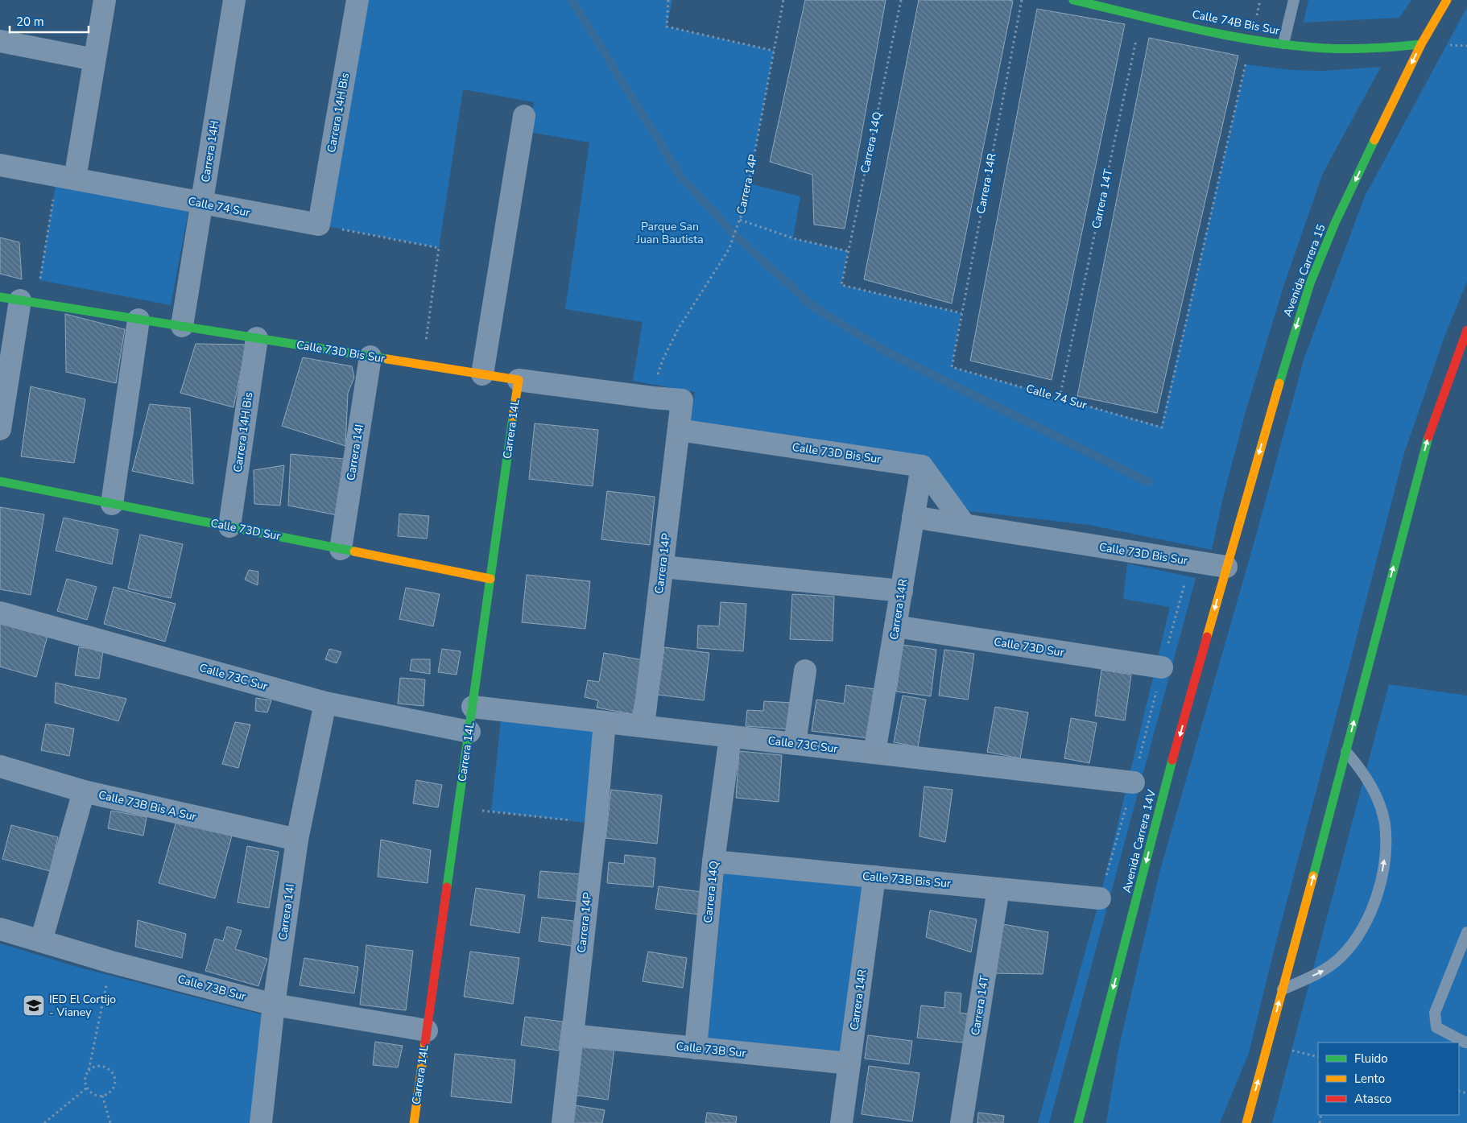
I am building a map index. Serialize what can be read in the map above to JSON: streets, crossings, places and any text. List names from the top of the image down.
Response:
{
  "streets": {
    "main road": [
      "Calle 74B Bis Sur",
      "Avenida Carrera 15",
      "Calle 73D Bis Sur",
      "Carrera 14L",
      "Calle 73D Sur",
      "Avenida Carrera 14V"
    ],
    "street": [
      "Carrera 14H Bis",
      "Carrera 14Q",
      "Carrera 14H",
      "Carrera 14R",
      "Carrera 14P",
      "Carrera 14T",
      "Calle 74 Sur",
      "Carrera 14I",
      "Calle 73C Sur",
      "Calle 73B Bis A Sur",
      "Calle 73B Bis Sur",
      "Calle 73B Sur"
    ]
  },
  "crossings": [
    ["Calle 74B Bis Sur", "Carrera 14T"],
    ["Calle 74B Bis Sur", "Calle 74 Sur"],
    ["Calle 74B Bis Sur", "Avenida Carrera 15"],
    ["Carrera 14H Bis", "Calle 74 Sur"],
    ["Carrera 14H Bis", "Calle 73D Bis Sur"],
    ["Carrera 14H Bis", "Calle 73D Sur"],
    ["Carrera 14Q", "Carrera 14R"],
    ["Carrera 14Q", "Calle 73C Sur"],
    ["Carrera 14Q", "Calle 73B Bis Sur"],
    ["Carrera 14Q", "Calle 73B Sur"],
    ["Carrera 14H", "Calle 74 Sur"],
    ["Carrera 14H", "Calle 73D Bis Sur"],
    ["Carrera 14R", "Calle 74 Sur"],
    ["Carrera 14R", "Calle 73D Bis Sur"],
    ["Carrera 14R", "Calle 73D Sur"],
    ["Carrera 14R", "Calle 73C Sur"],
    ["Carrera 14R", "Calle 73B Bis Sur"],
    ["Carrera 14R", "Calle 73B Sur"],
    ["Carrera 14P", "Calle 73D Bis Sur"],
    ["Carrera 14P", "Calle 73C Sur"],
    ["Carrera 14P", "Calle 73B Sur"],
    ["Carrera 14T", "Calle 74 Sur"],
    ["Carrera 14T", "Calle 73B Bis Sur"],
    ["Avenida Carrera 15", "Calle 73D Bis Sur"],
    ["Avenida Carrera 15", "Avenida Carrera 14V"],
    ["Calle 73D Bis Sur", "Carrera 14L"],
    ["Calle 73D Bis Sur", "Carrera 14I"],
    ["Calle 73D Bis Sur", "Avenida Carrera 14V"],
    ["Carrera 14L", "Calle 73D Sur"],
    ["Carrera 14L", "Calle 73C Sur"],
    ["Carrera 14L", "Calle 73B Sur"],
    ["Carrera 14I", "Calle 73D Sur"],
    ["Carrera 14I", "Calle 73C Sur"],
    ["Carrera 14I", "Calle 73B Bis A Sur"],
    ["Carrera 14I", "Calle 73B Sur"]
  ],
  "one_way": ["Avenida Carrera 15", "Avenida Carrera 14V"],
  "parks": ["Parque San Juan Bautista"],
  "places": {
    "school or university": ["IED El Cortijo - Vianey"]
  },
  "legend": ["Fluido", "Lento", "Atasco"],
  "scale_bar": "20 m"
}
